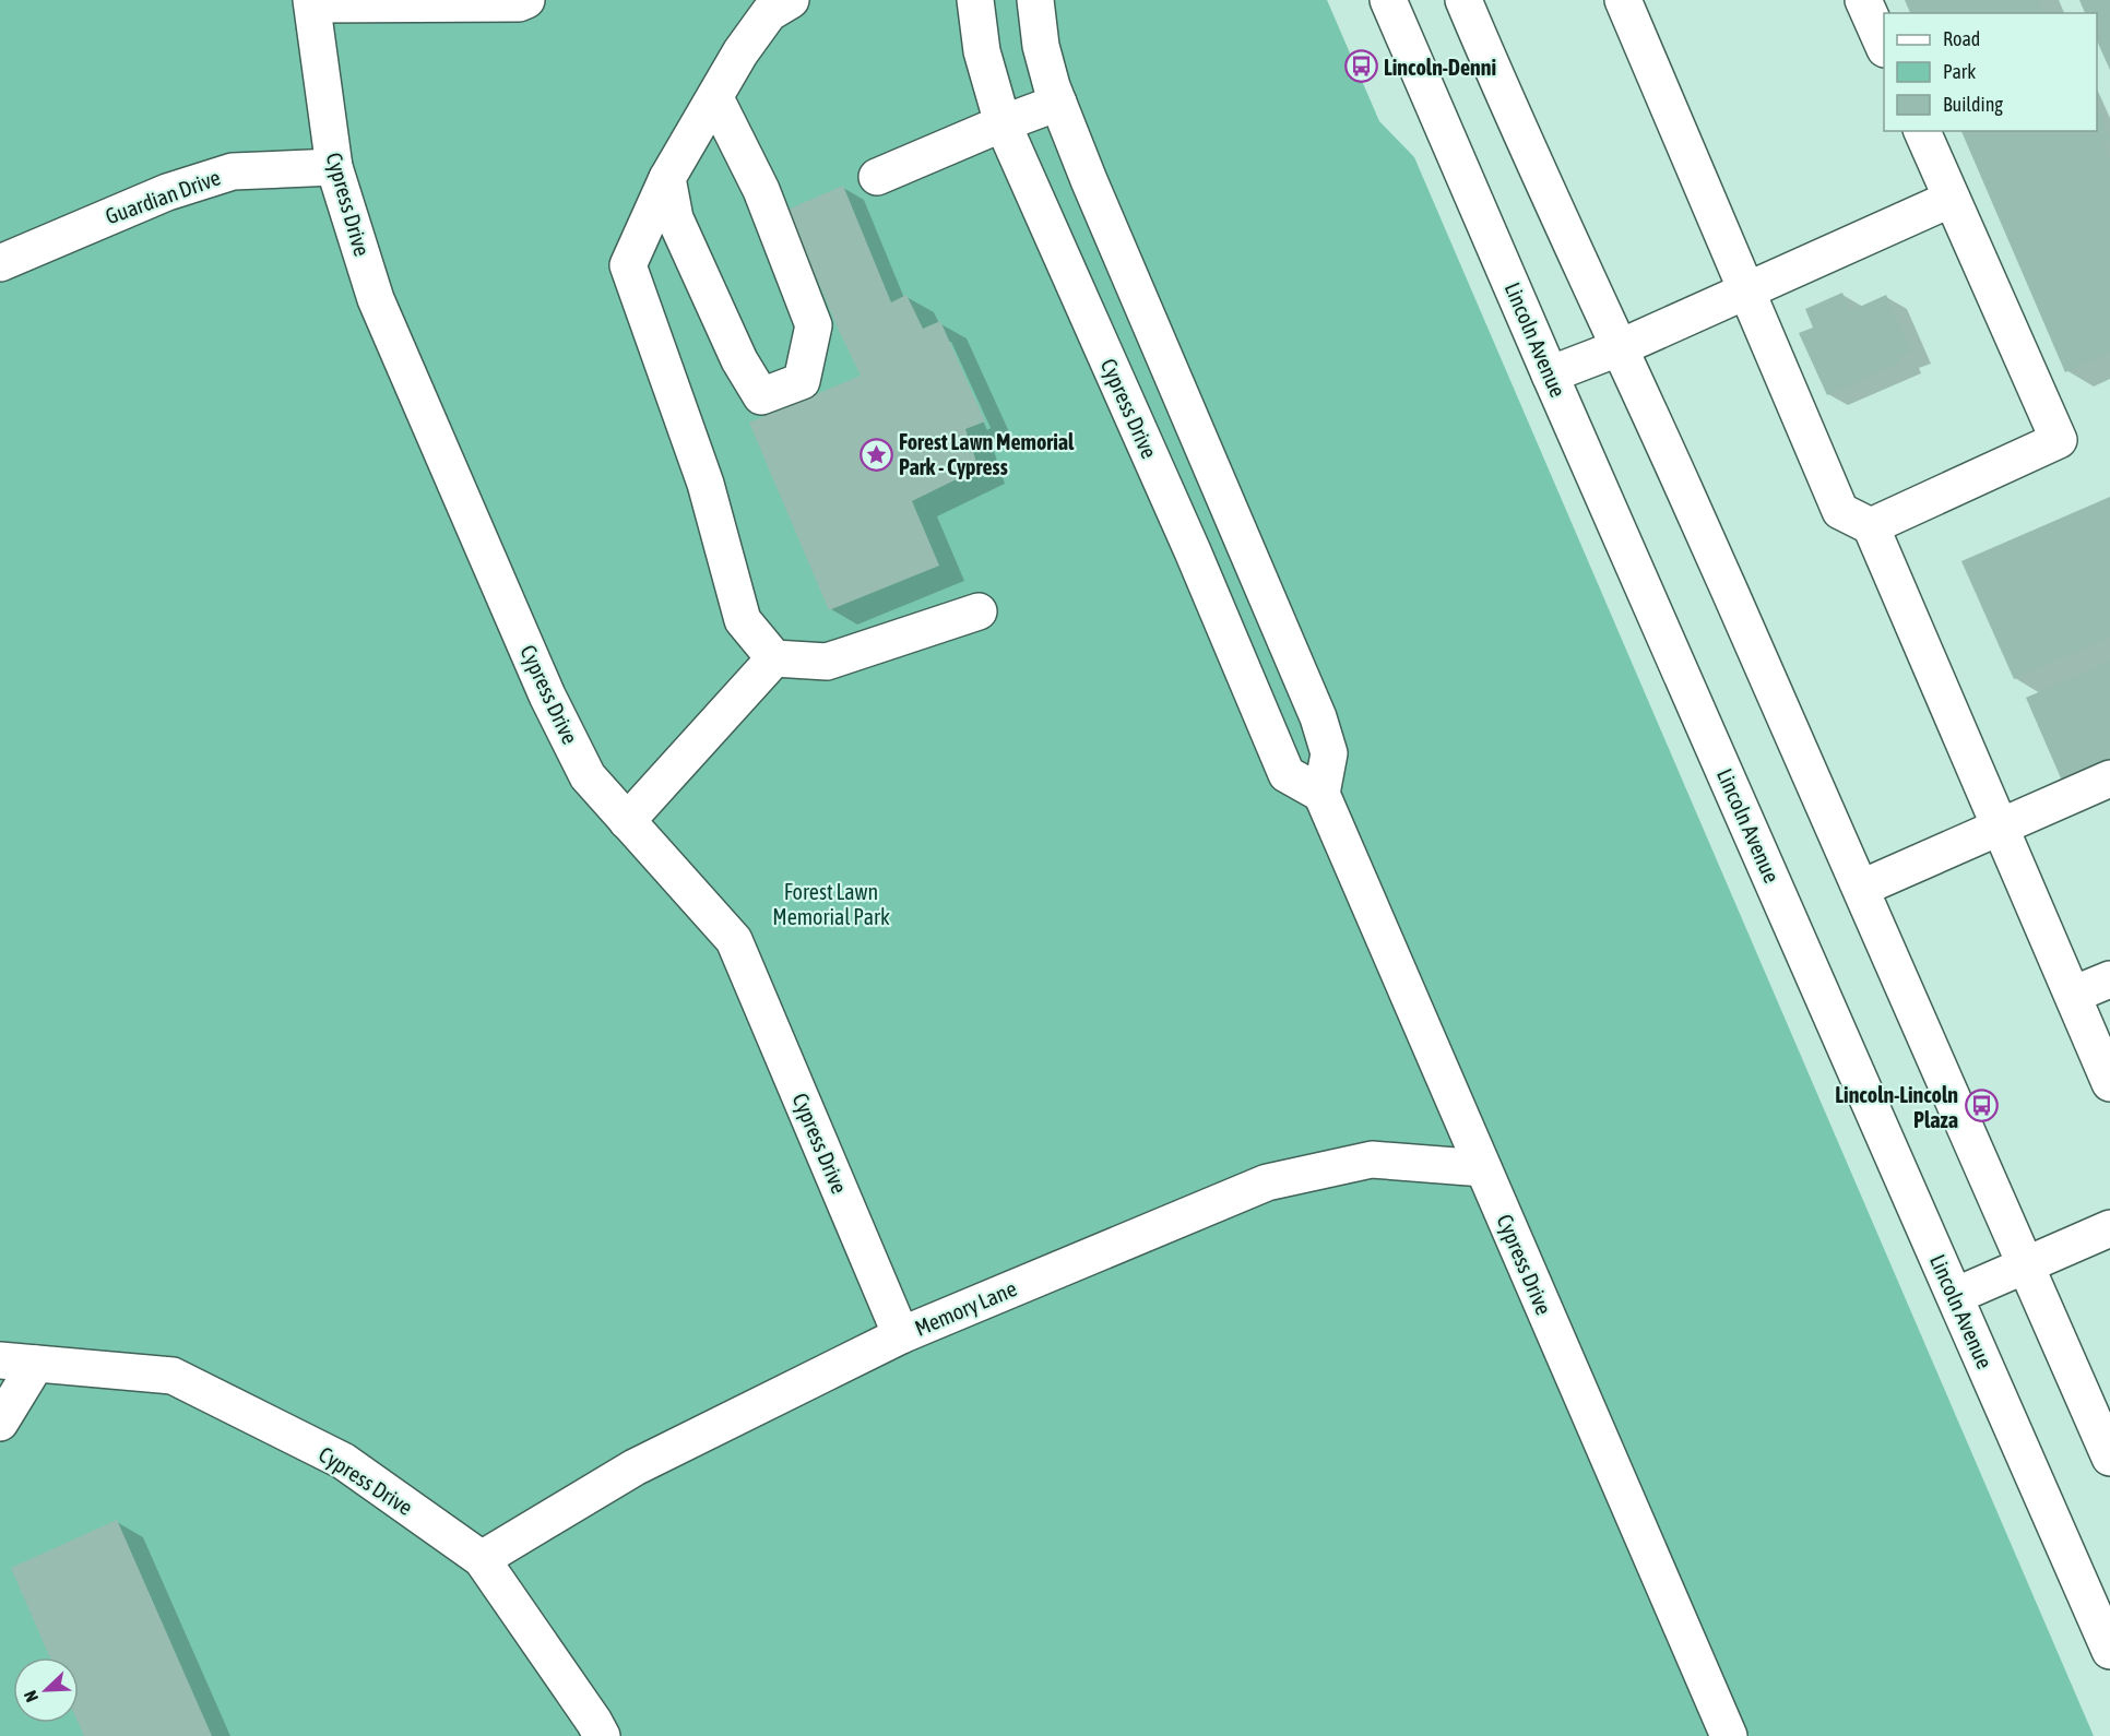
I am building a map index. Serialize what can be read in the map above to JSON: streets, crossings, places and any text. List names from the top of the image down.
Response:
{
  "streets": {
    "main road": [
      "Guardian Drive",
      "Cypress Drive",
      "Lincoln Avenue",
      "Memory Lane"
    ]
  },
  "crossings": [
    ["Guardian Drive", "Cypress Drive"],
    ["Cypress Drive", "Memory Lane"]
  ],
  "parks": ["Forest Lawn Memorial Park"],
  "places": {
    "bus stop": ["Lincoln-Denni", "Lincoln-Lincoln Plaza"],
    "place": ["Forest Lawn Memorial Park - Cypress"]
  },
  "legend": ["Road", "Park", "Building"],
  "north": "bottom left"
}
